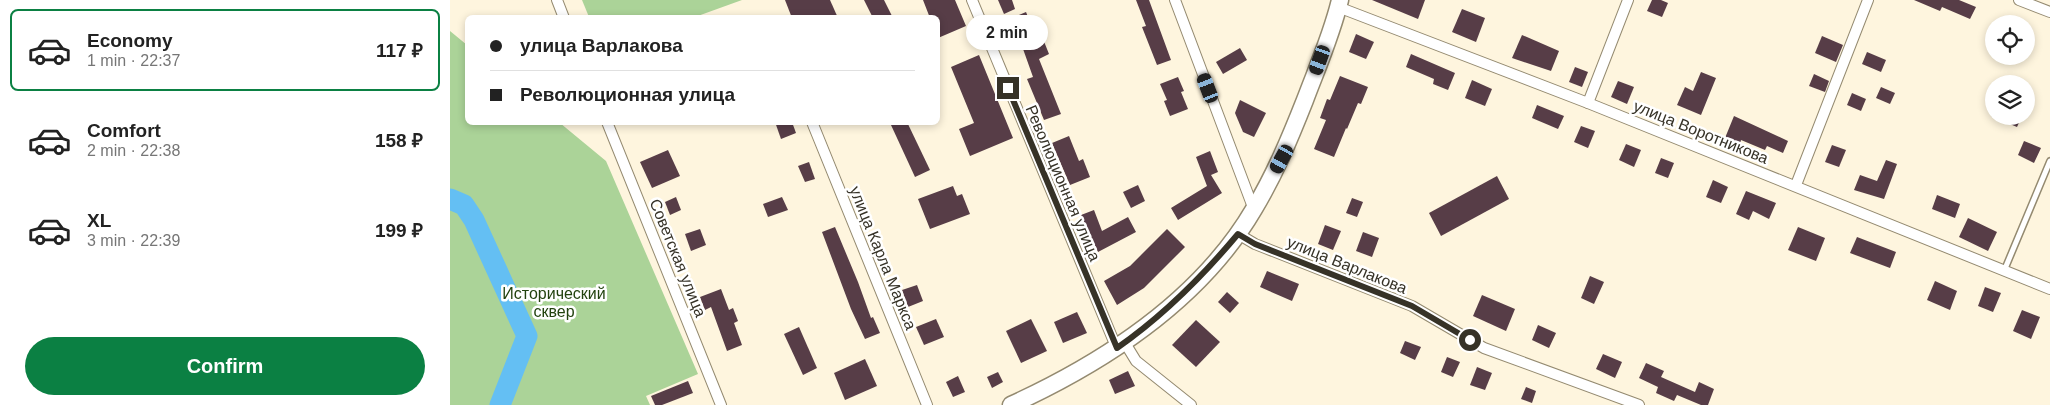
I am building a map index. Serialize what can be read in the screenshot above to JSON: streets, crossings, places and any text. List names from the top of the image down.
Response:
{
  "streets": {
    "street": [
      "улица Воротникова",
      "Революционная улица",
      "Советская улица",
      "улица Карла Маркса",
      "улица Варлакова"
    ]
  },
  "parks": ["Исторический сквер"],
  "page": {
    "list": [
      {
        "name": "Economy",
        "note": "1 min · 22:37",
        "value": "117 ₽"
      },
      {
        "name": "Comfort",
        "note": "2 min · 22:38",
        "value": "158 ₽"
      },
      {
        "name": "XL",
        "note": "3 min · 22:39",
        "value": "199 ₽"
      }
    ],
    "bubble": "2 min",
    "banner": ["улица Варлакова", "Революционная улица"],
    "buttons": "Confirm"
  }
}
